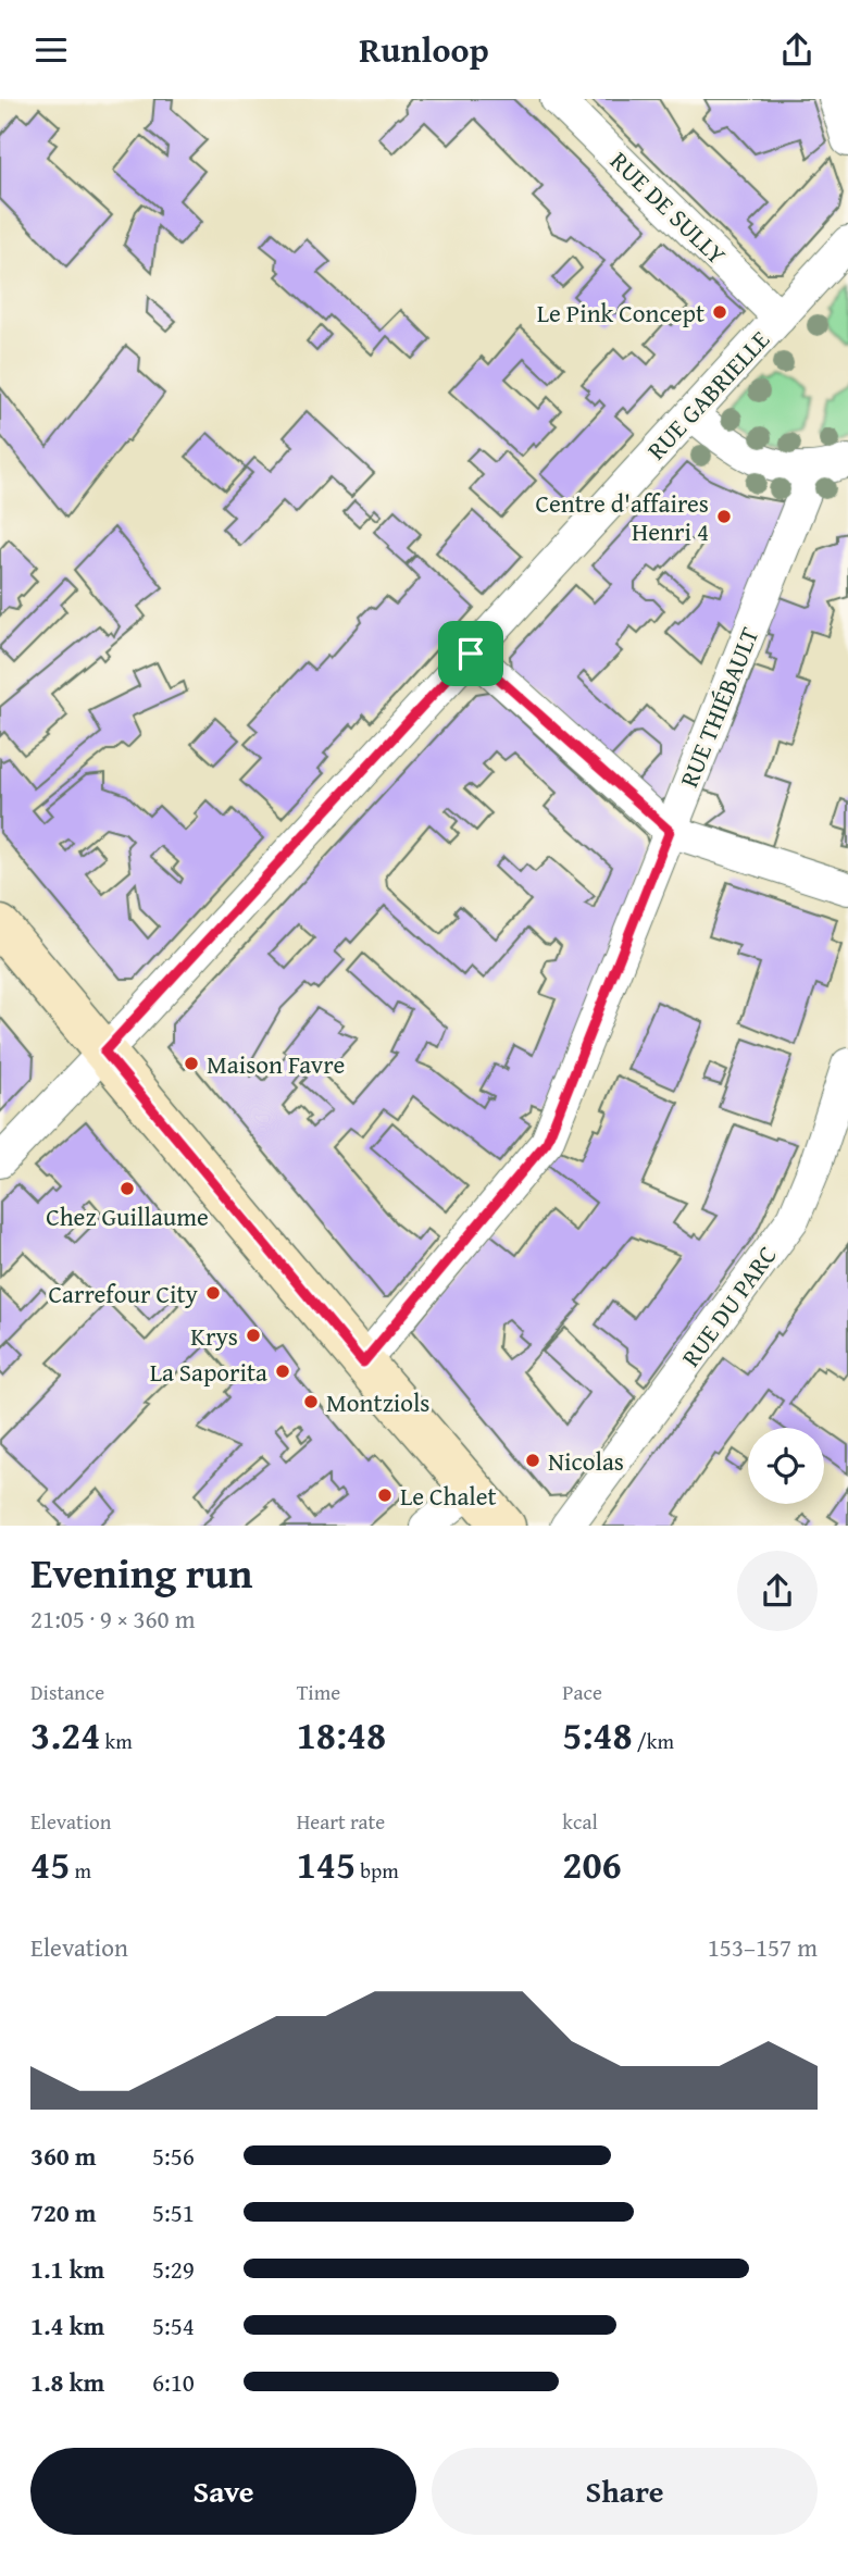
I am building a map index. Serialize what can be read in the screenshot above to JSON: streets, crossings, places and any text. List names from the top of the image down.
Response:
{
  "streets": {
    "street": [
      "RUE DE SULLY",
      "RUE GABRIELLE",
      "RUE THIÉBAULT",
      "RUE DU PARC"
    ]
  },
  "crossings": [
    ["RUE DE SULLY", "RUE GABRIELLE"]
  ],
  "places": [
    "Le Pink Concept",
    "Centre d'affaires Henri 4",
    "Maison Favre",
    "Chez Guillaume",
    "Carrefour City",
    "Krys",
    "La Saporita",
    "Montziols",
    "Nicolas",
    "Le Chalet"
  ],
  "page": {
    "header": "Runloop",
    "heading": ["Evening run", "21:05 · 9 × 360 m"],
    "stats": [
      ["Distance", "3.24 km"],
      ["Time", "18:48"],
      ["Pace", "5:48 /km"],
      ["Elevation", "45 m"],
      ["Heart rate", "145 bpm"],
      ["kcal", "206"]
    ],
    "chart": ["Elevation", "153–157 m"],
    "list": [
      {
        "name": "360 m",
        "note": "5:56"
      },
      {
        "name": "720 m",
        "note": "5:51"
      },
      {
        "name": "1.1 km",
        "note": "5:29"
      },
      {
        "name": "1.4 km",
        "note": "5:54"
      },
      {
        "name": "1.8 km",
        "note": "6:10"
      }
    ],
    "buttons": ["Save", "Share"]
  }
}
